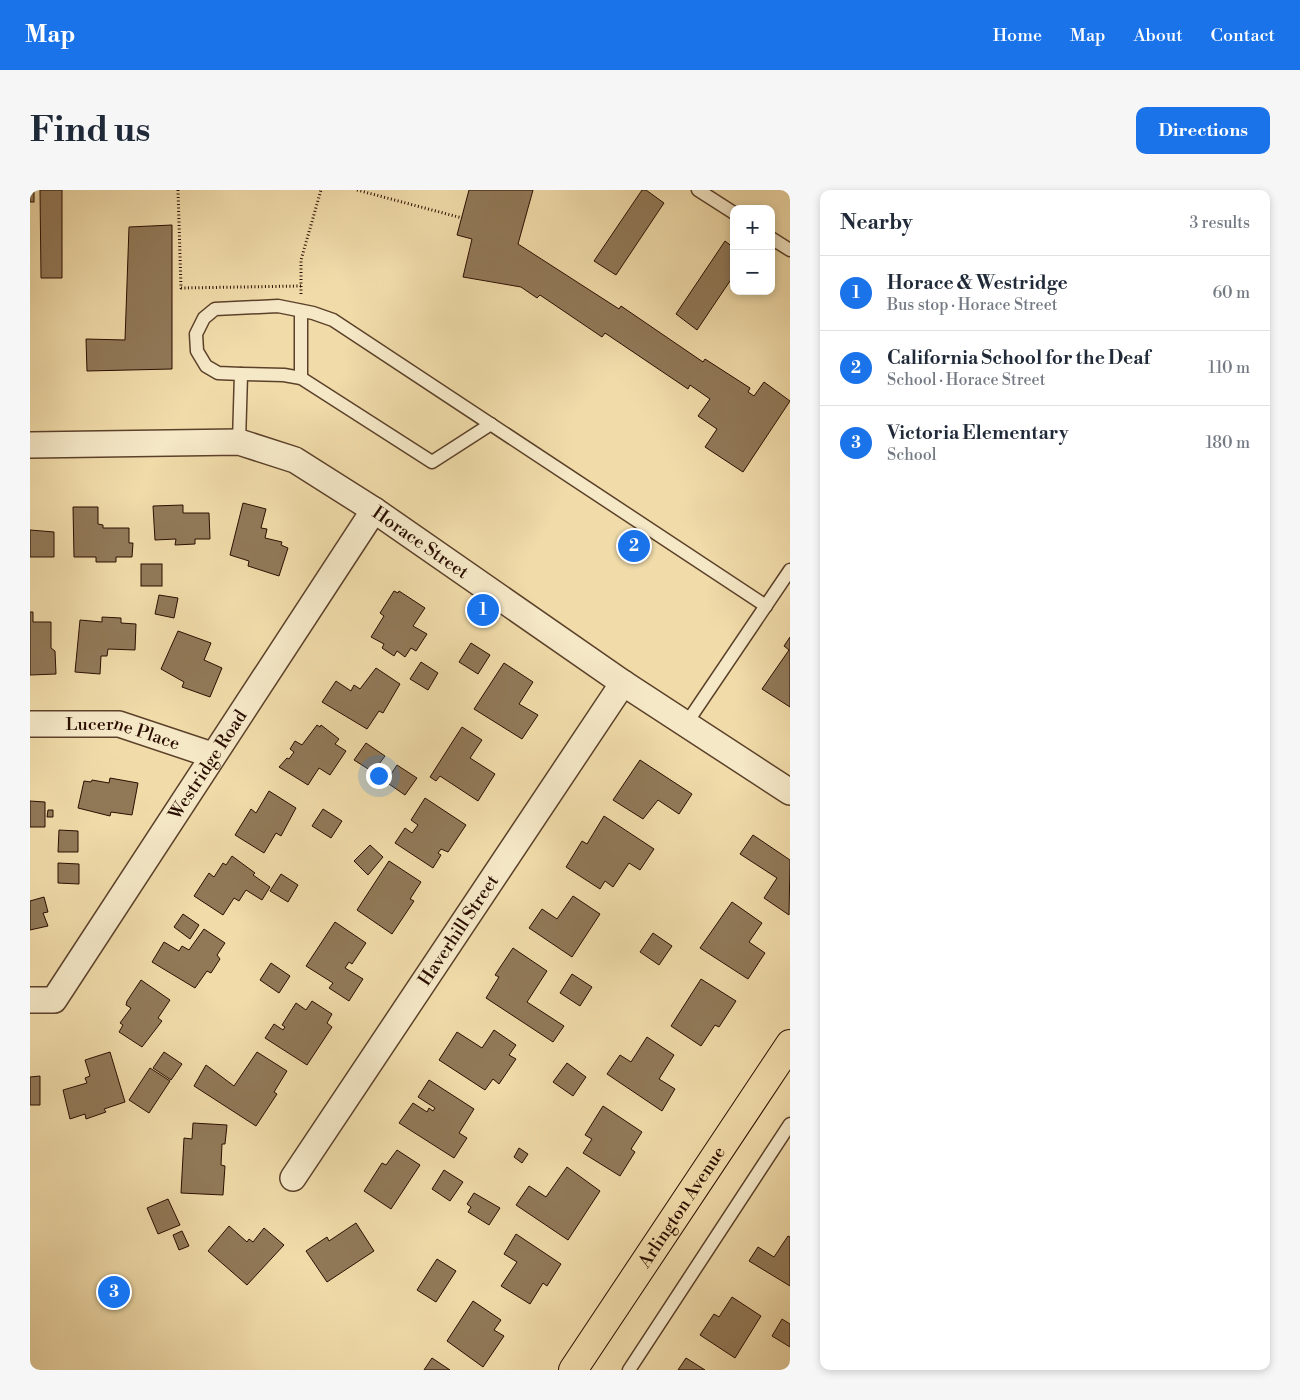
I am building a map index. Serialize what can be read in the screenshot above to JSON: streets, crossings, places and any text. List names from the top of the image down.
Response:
{
  "streets": {
    "main road": ["Arlington Avenue"],
    "street": [
      "Horace Street",
      "Lucerne Place",
      "Westridge Road",
      "Haverhill Street"
    ]
  },
  "crossings": [
    ["Horace Street", "Westridge Road"],
    ["Horace Street", "Haverhill Street"],
    ["Lucerne Place", "Westridge Road"]
  ],
  "page": {
    "header": "Map",
    "nav": [
      "Home",
      "Map",
      "About",
      "Contact"
    ],
    "buttons": "Directions",
    "title": "Find us",
    "heading": ["Nearby", "3 results"],
    "map_buttons": ["+", "−"],
    "list": [
      {
        "mark": "1",
        "name": "Horace & Westridge",
        "note": "Bus stop · Horace Street",
        "value": "60 m"
      },
      {
        "mark": "2",
        "name": "California School for the Deaf",
        "note": "School · Horace Street",
        "value": "110 m"
      },
      {
        "mark": "3",
        "name": "Victoria Elementary",
        "note": "School",
        "value": "180 m"
      }
    ],
    "pins": ["2", "1", "3"]
  }
}
